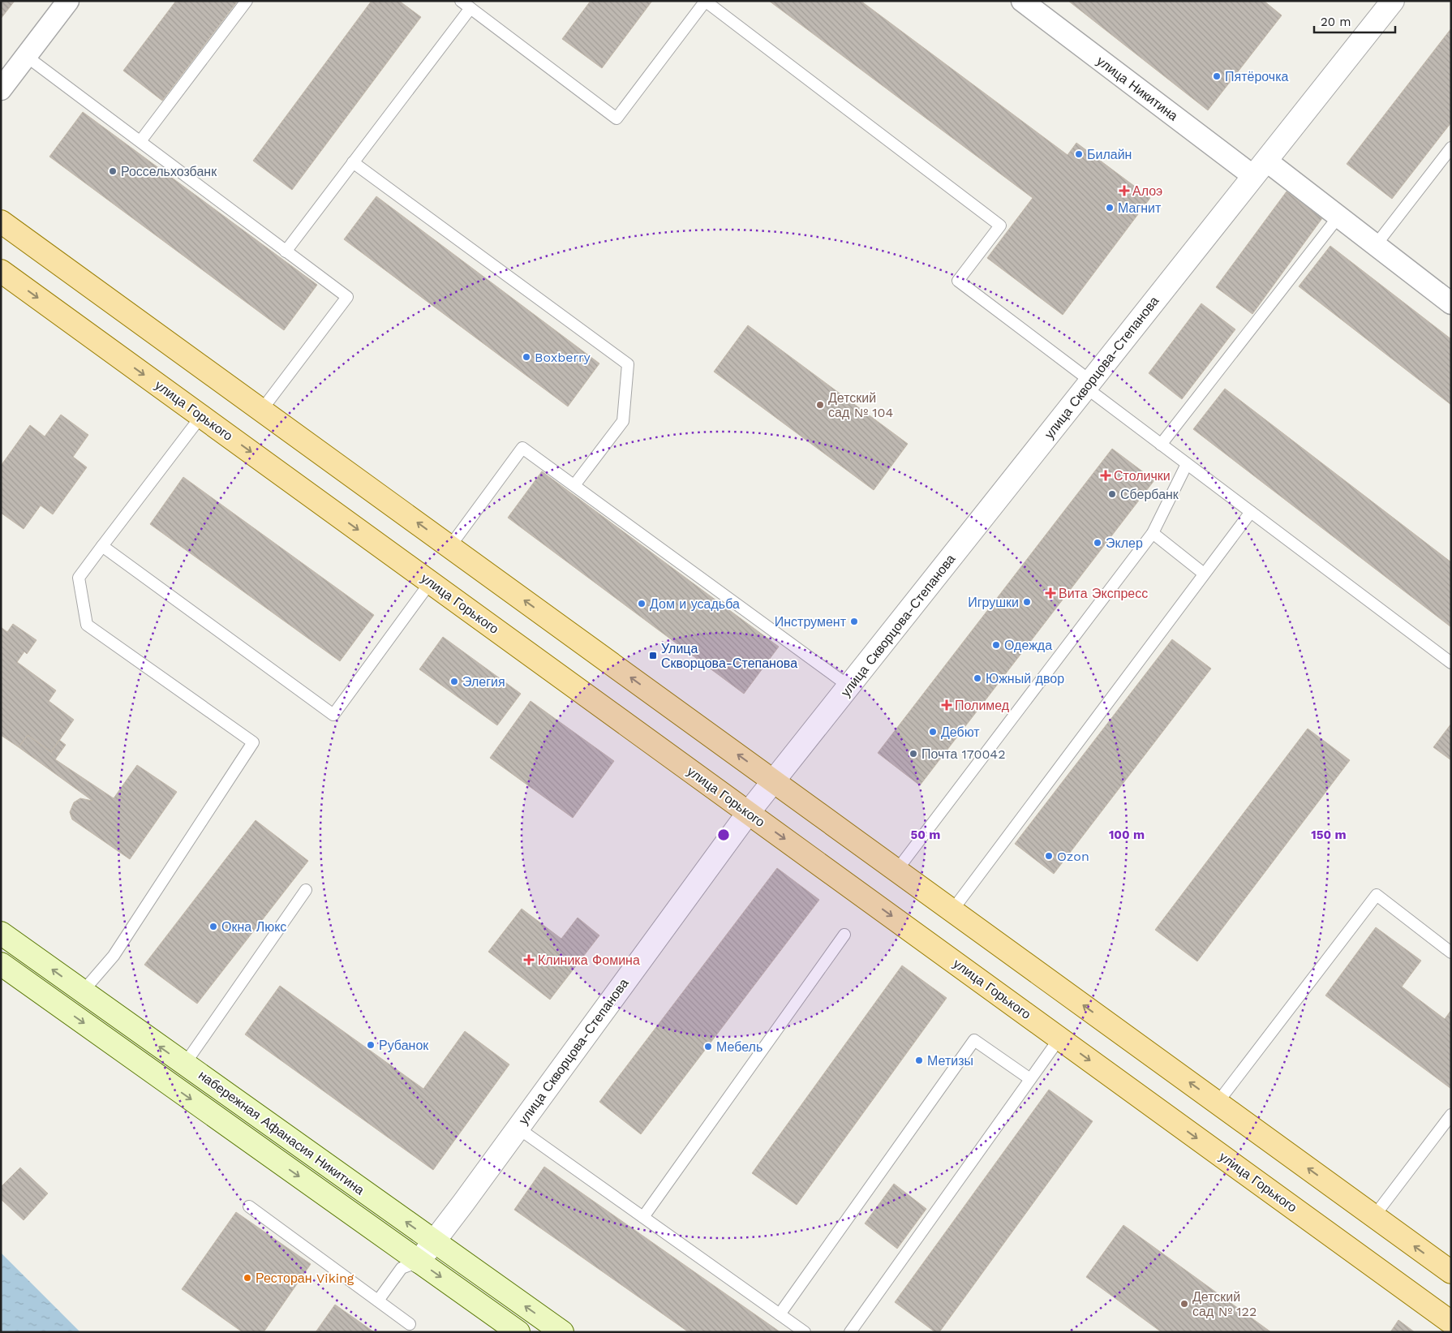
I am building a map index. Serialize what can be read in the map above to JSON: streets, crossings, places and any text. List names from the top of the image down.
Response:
{
  "streets": {
    "main road": ["улица Горького", "набережная Афанасия Никитина"],
    "street": ["улица Никитина", "улица Скворцова-Степанова"]
  },
  "crossings": [
    ["улица Никитина", "улица Скворцова-Степанова"],
    ["улица Скворцова-Степанова", "улица Горького"],
    ["улица Скворцова-Степанова", "набережная Афанасия Никитина"]
  ],
  "places": {
    "other": [
      "Пятёрочка",
      "Билайн",
      "Россельхозбанк",
      "Магнит",
      "Boxberry",
      "Детский сад № 104",
      "Сбербанк",
      "Эклер",
      "Игрушки",
      "Дом и усадьба",
      "Инструмент",
      "Одежда",
      "Южный двор",
      "Элегия",
      "Дебют",
      "Почта 170042",
      "Ozon",
      "Окна Люкс",
      "Рубанок",
      "Мебель",
      "Метизы",
      "Ресторан Viking",
      "Детский сад № 122"
    ],
    "health": [
      "Алоэ",
      "Столички",
      "Вита Экспресс",
      "Полимед",
      "Клиника Фомина"
    ],
    "transit": ["Улица Скворцова-Степанова"]
  },
  "scale_bar": "20 m",
  "rings": ["50 m", "100 m", "150 m"]
}
